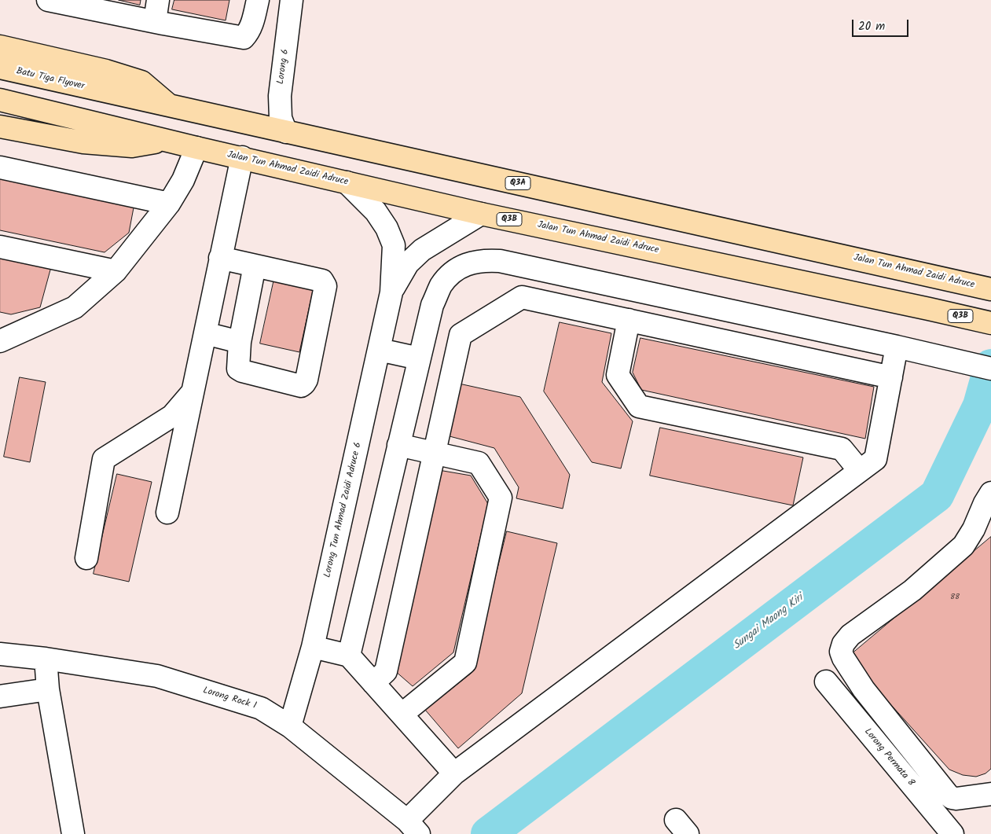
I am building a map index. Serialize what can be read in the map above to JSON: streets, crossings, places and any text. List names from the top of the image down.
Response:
{
  "streets": {
    "main road": [
      "Batu Tiga Flyover",
      "Jalan Tun Ahmad Zaidi Adruce",
      "Q3A",
      "Q3B"
    ],
    "street": [
      "Lorong 6",
      "Lorong Tun Ahmad Zaidi Adruce 6",
      "Lorong Rock 1",
      "Lorong Permata 8"
    ]
  },
  "crossings": [
    ["Lorong 6", "Jalan Tun Ahmad Zaidi Adruce"],
    ["Batu Tiga Flyover", "Jalan Tun Ahmad Zaidi Adruce"],
    ["Jalan Tun Ahmad Zaidi Adruce", "Lorong Tun Ahmad Zaidi Adruce 6"],
    ["Lorong Tun Ahmad Zaidi Adruce 6", "Lorong Rock 1"]
  ],
  "water": ["Sungai Maong Kiri"],
  "house_numbers": ["88"],
  "scale_bar": "20 m"
}
